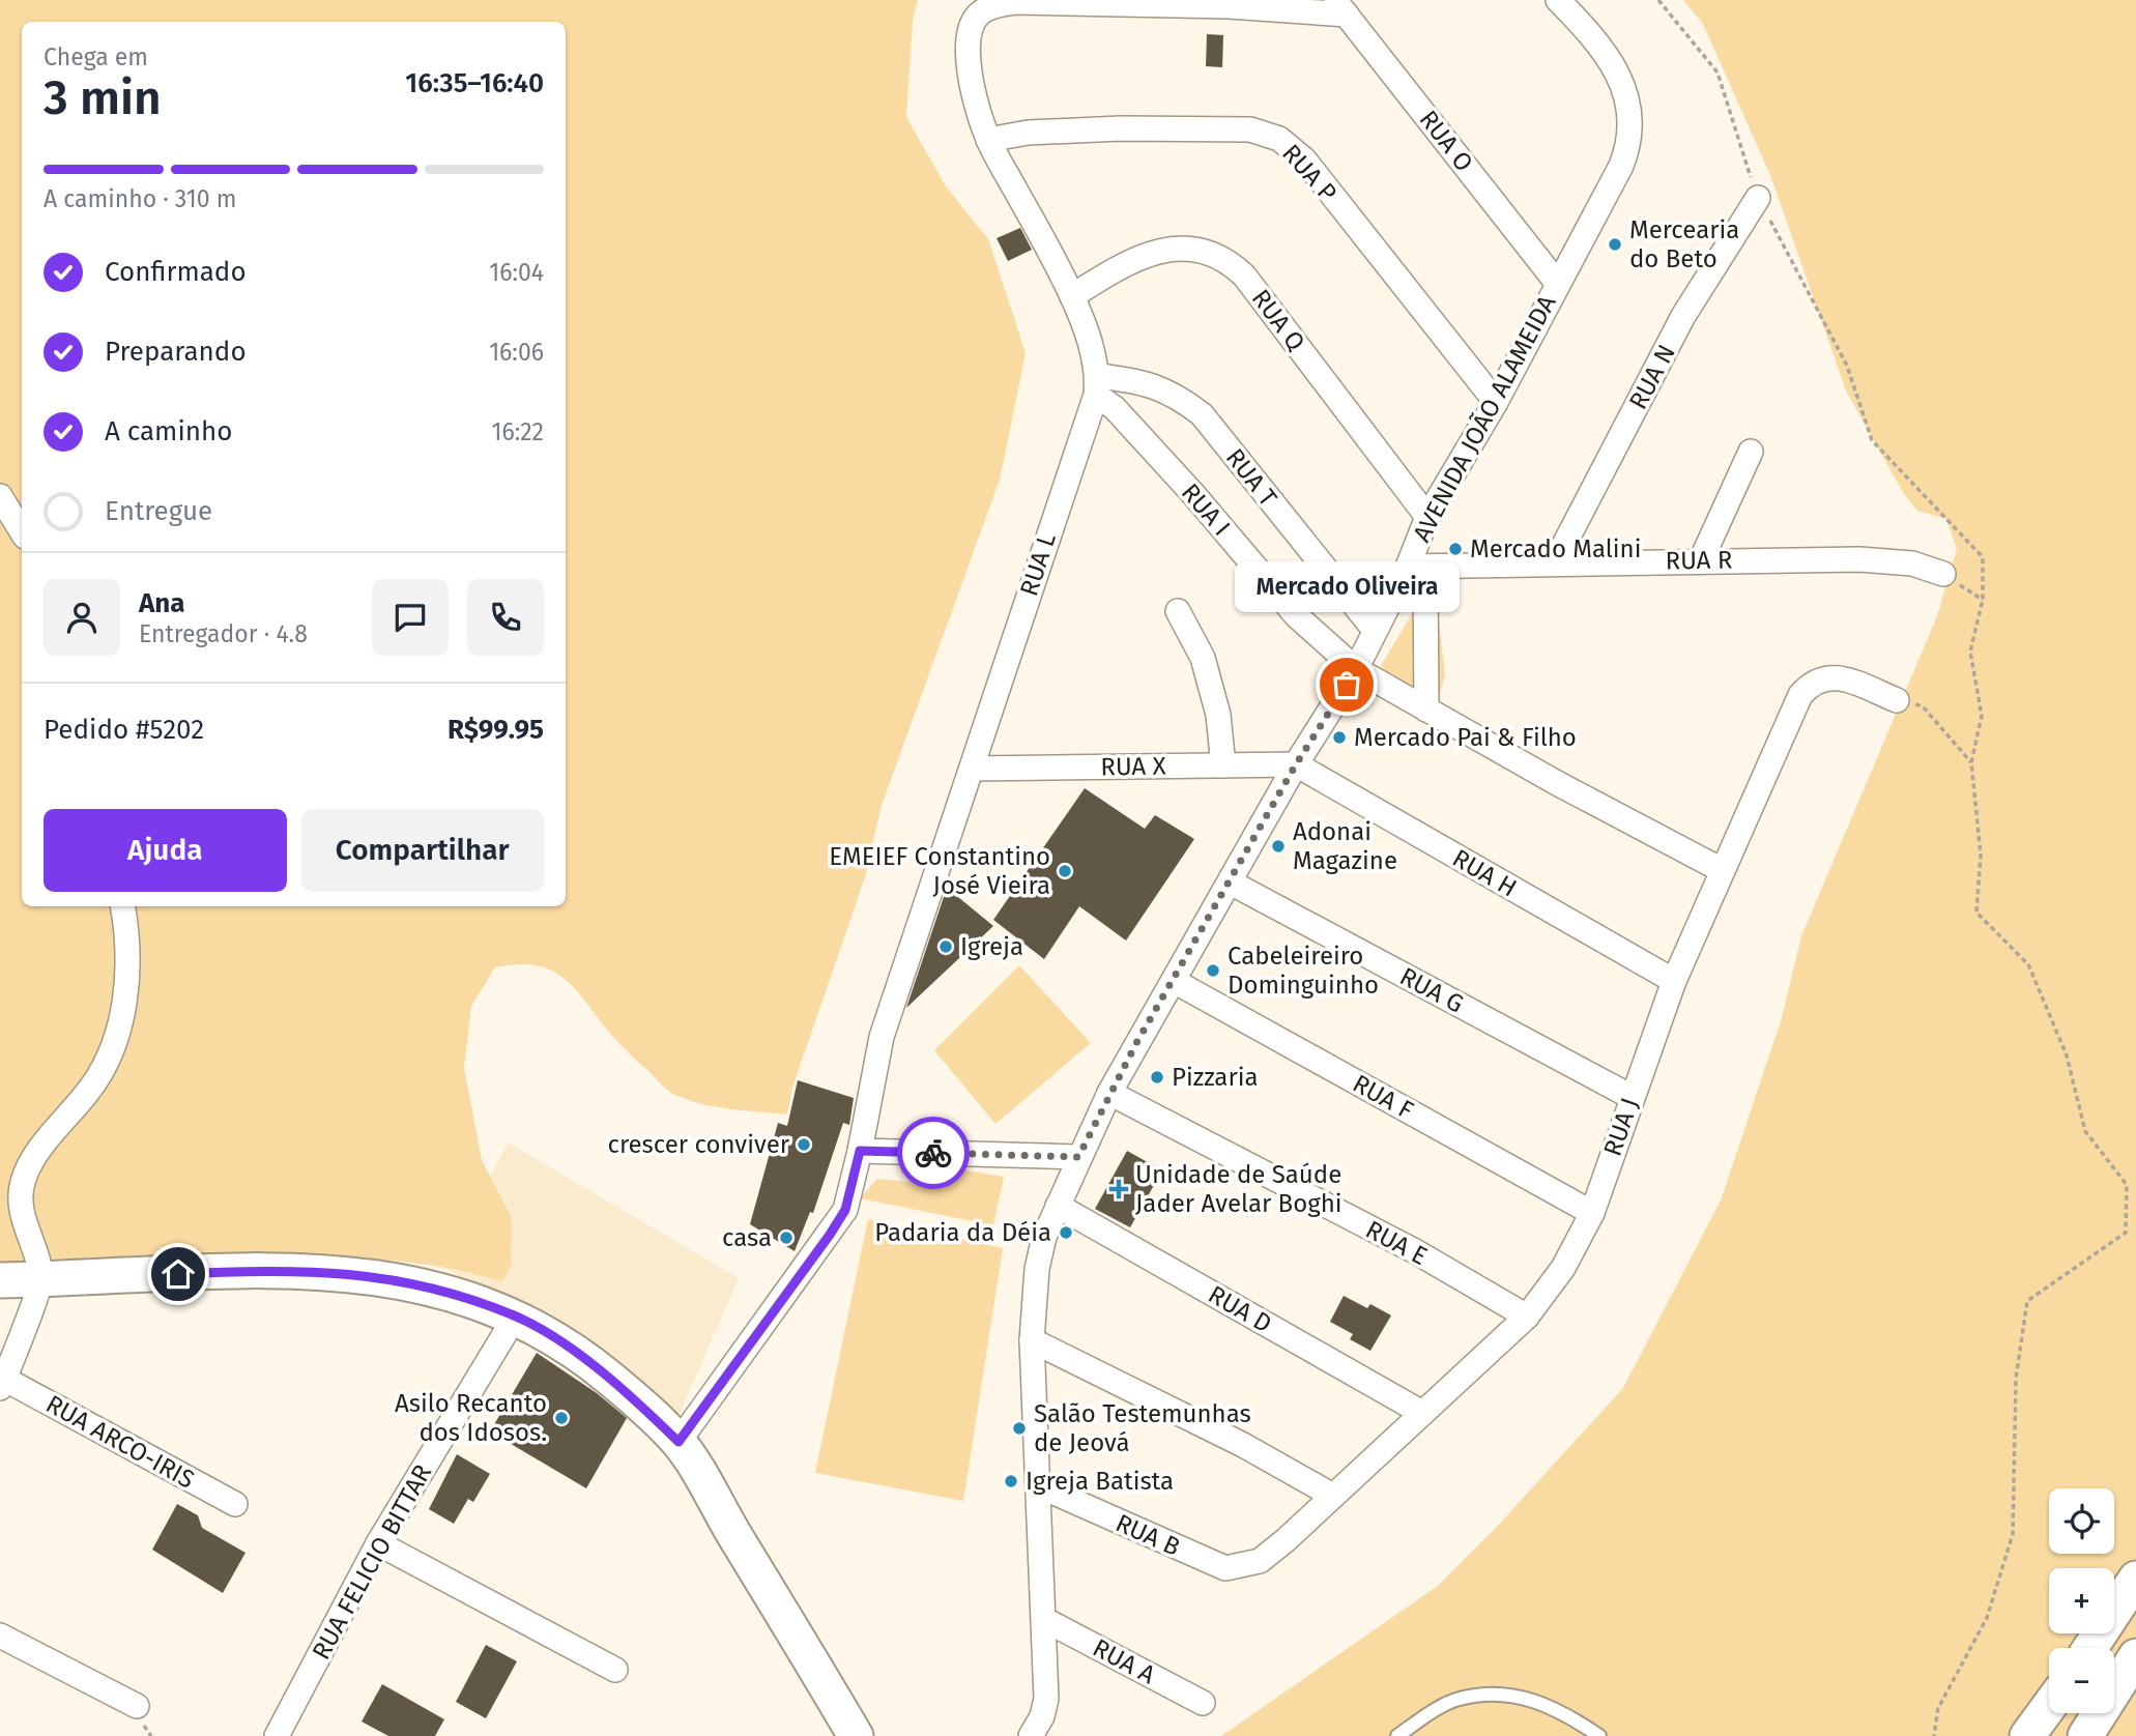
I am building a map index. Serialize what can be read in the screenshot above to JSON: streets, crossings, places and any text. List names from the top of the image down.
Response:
{
  "streets": {
    "street": [
      "RUA O",
      "RUA P",
      "RUA Q",
      "RUA N",
      "AVENIDA JOÃO ALAMEIDA",
      "RUA T",
      "RUA I",
      "RUA R",
      "RUA L",
      "RUA X",
      "RUA H",
      "RUA G",
      "RUA F",
      "RUA J",
      "RUA E",
      "RUA D",
      "RUA ARCO-IRIS",
      "RUA B",
      "RUA FELICIO BITTAR",
      "RUA A"
    ]
  },
  "crossings": [
    ["RUA O", "AVENIDA JOÃO ALAMEIDA"],
    ["RUA P", "AVENIDA JOÃO ALAMEIDA"],
    ["RUA Q", "AVENIDA JOÃO ALAMEIDA"],
    ["RUA N", "RUA R"],
    ["AVENIDA JOÃO ALAMEIDA", "RUA T"],
    ["AVENIDA JOÃO ALAMEIDA", "RUA I"],
    ["AVENIDA JOÃO ALAMEIDA", "RUA R"],
    ["AVENIDA JOÃO ALAMEIDA", "RUA X"],
    ["AVENIDA JOÃO ALAMEIDA", "RUA H"],
    ["AVENIDA JOÃO ALAMEIDA", "RUA G"],
    ["AVENIDA JOÃO ALAMEIDA", "RUA F"],
    ["AVENIDA JOÃO ALAMEIDA", "RUA E"],
    ["AVENIDA JOÃO ALAMEIDA", "RUA D"],
    ["AVENIDA JOÃO ALAMEIDA", "RUA B"],
    ["AVENIDA JOÃO ALAMEIDA", "RUA A"],
    ["RUA T", "RUA I"],
    ["RUA T", "RUA L"],
    ["RUA I", "RUA L"],
    ["RUA I", "RUA J"],
    ["RUA L", "RUA X"],
    ["RUA X", "RUA H"],
    ["RUA H", "RUA J"],
    ["RUA G", "RUA J"],
    ["RUA F", "RUA J"],
    ["RUA J", "RUA E"],
    ["RUA J", "RUA D"],
    ["RUA J", "RUA B"]
  ],
  "places": {
    "other": [
      "Mercearia do Beto",
      "Mercado Malini",
      "Mercado Oliveira",
      "Mercado Pai & Filho",
      "Adonai Magazine",
      "EMEIEF Constantino José Vieira",
      "Igreja",
      "Cabeleireiro Dominguinho",
      "Pizzaria",
      "crescer conviver",
      "Padaria da Déia",
      "casa",
      "Asilo Recanto dos Idosos.",
      "Salão Testemunhas de Jeová",
      "Igreja Batista"
    ],
    "health": ["Unidade de Saúde Jader Avelar Boghi"]
  },
  "page": {
    "heading": ["3 min", "Chega em", "16:35–16:40"],
    "panel": [
      "Ana",
      "Entregador · 4.8",
      "Pedido #5202",
      "R$99.95"
    ],
    "bar": "A caminho · 310 m",
    "list": [
      ["Confirmado", "16:04"],
      ["Preparando", "16:06"],
      ["A caminho", "16:22"],
      "Entregue"
    ],
    "bubble": "Mercado Oliveira",
    "buttons": ["Ajuda", "Compartilhar"],
    "map_buttons": ["+", "−"]
  }
}
